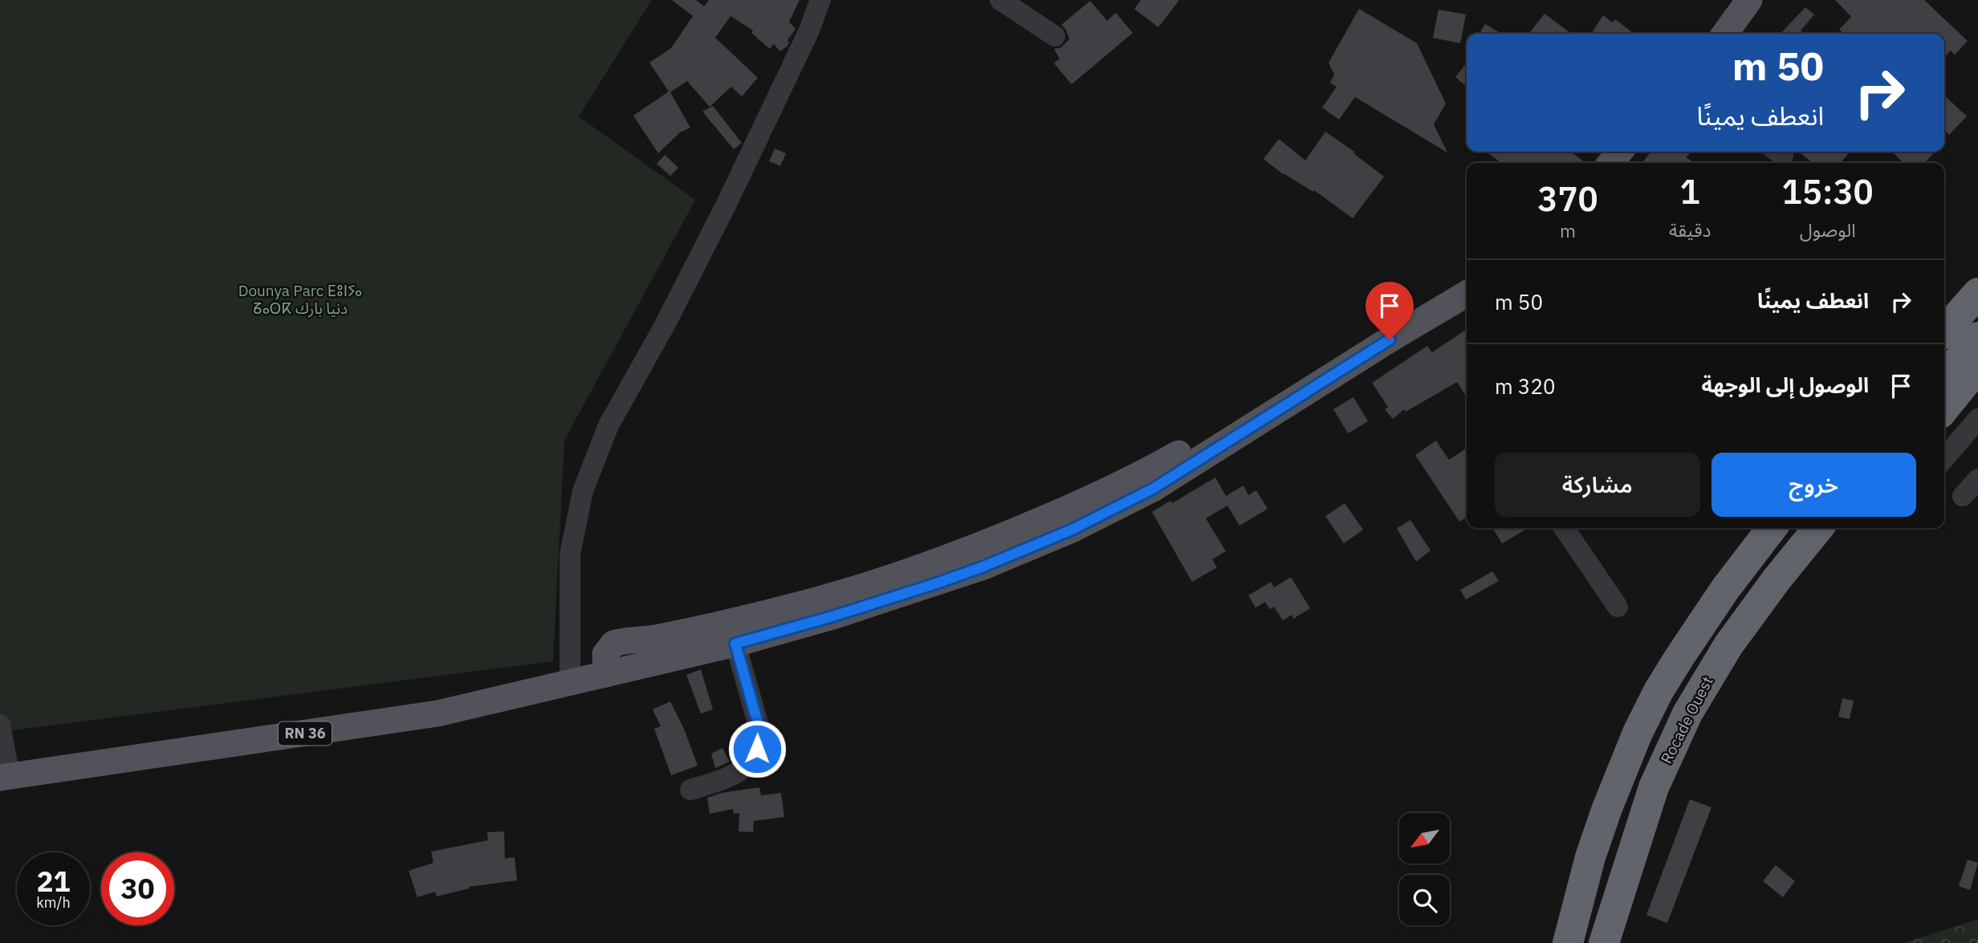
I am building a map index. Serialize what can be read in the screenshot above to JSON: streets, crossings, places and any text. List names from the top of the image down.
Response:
{
  "streets": {
    "highway": ["Rocade Ouest"],
    "main road": ["RN 36"]
  },
  "parks": ["Dounya Parc ⴹⵓⵏⵢⴰ ⵒⴰⵔⴽ دنيا بارك"],
  "north": "bottom left",
  "page": {
    "turn": ["50 m", "انعطف يمينًا"],
    "eta": [
      "15:30",
      "الوصول",
      "1",
      "دقيقة",
      "370",
      "m"
    ],
    "list": [
      {
        "name": "انعطف يمينًا",
        "value": "50 m"
      },
      {
        "name": "الوصول إلى الوجهة",
        "value": "320 m"
      }
    ],
    "buttons": ["خروج", "مشاركة"],
    "speed": "21 km/h",
    "limit": "30"
  }
}
